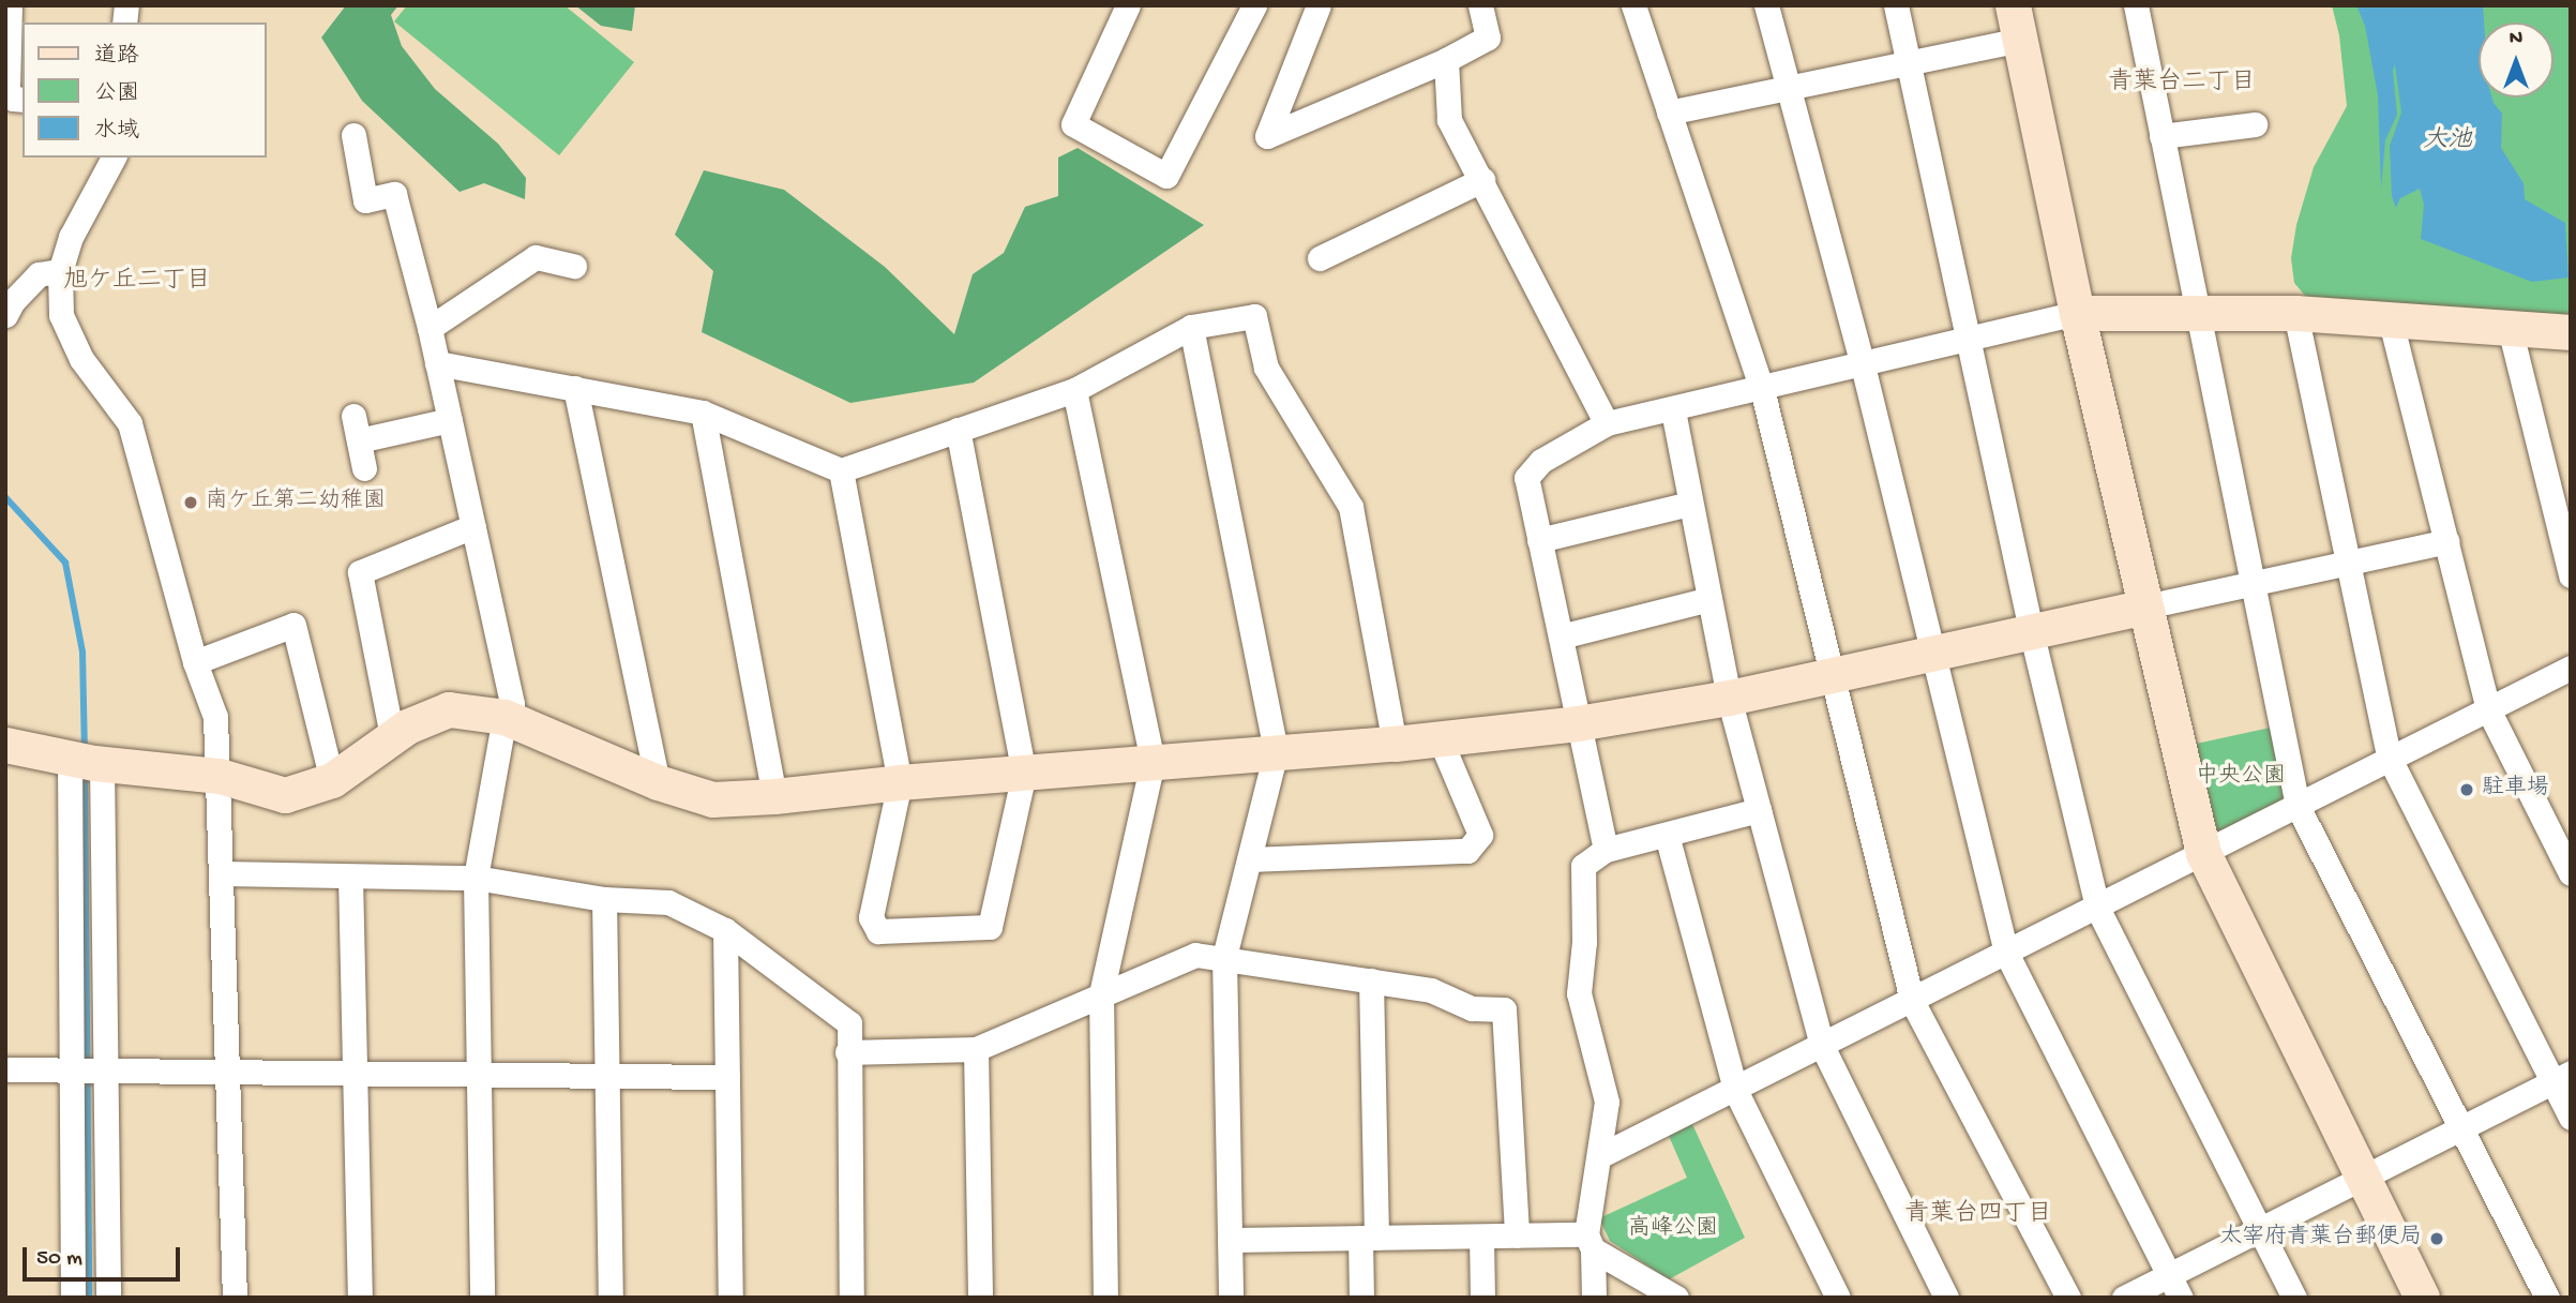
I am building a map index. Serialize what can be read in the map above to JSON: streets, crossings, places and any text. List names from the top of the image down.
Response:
{
  "districts": ["青葉台二丁目", "旭ケ丘二丁目", "青葉台四丁目"],
  "water": ["大池"],
  "parks": ["中央公園", "高峰公園"],
  "places": ["南ケ丘第二幼稚園", "駐車場", "太宰府青葉台郵便局"],
  "legend": ["道路", "公園", "水域"],
  "scale_bar": "50 m",
  "north": "top"
}
